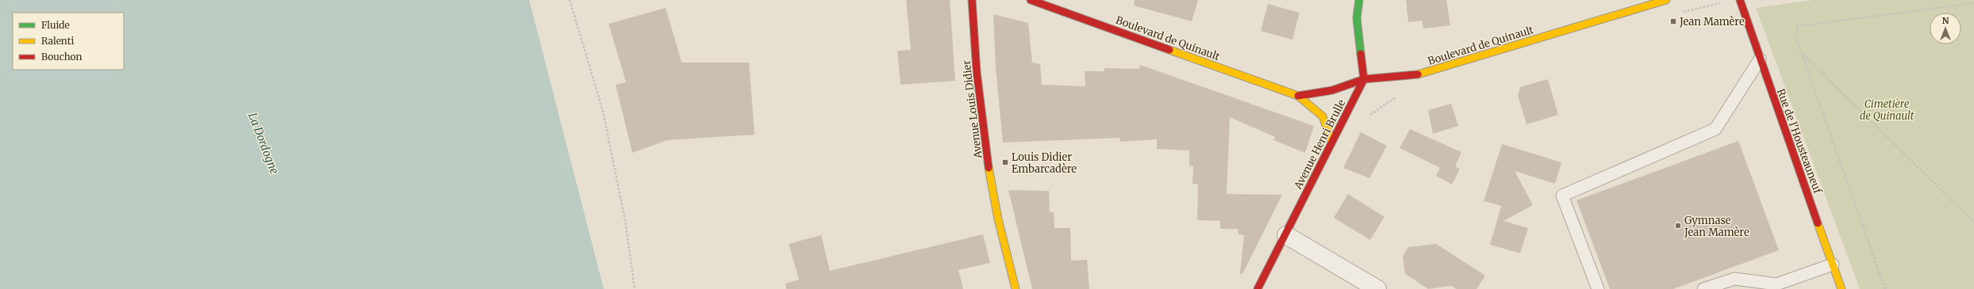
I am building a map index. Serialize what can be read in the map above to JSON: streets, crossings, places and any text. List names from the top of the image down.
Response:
{
  "streets": {
    "street": [
      "Boulevard de Quinault",
      "Avenue Louis Didier",
      "Rue de l'Housteauneuf",
      "Avenue Henri Brulle"
    ]
  },
  "crossings": [
    ["Boulevard de Quinault", "Avenue Henri Brulle"]
  ],
  "water": ["La Dordogne"],
  "parks": ["Cimetière de Quinault"],
  "places": {
    "transit": ["Jean Mamère", "Louis Didier Embarcadère"],
    "other": ["Gymnase Jean Mamère"]
  },
  "legend": ["Fluide", "Ralenti", "Bouchon"],
  "north": "top"
}
